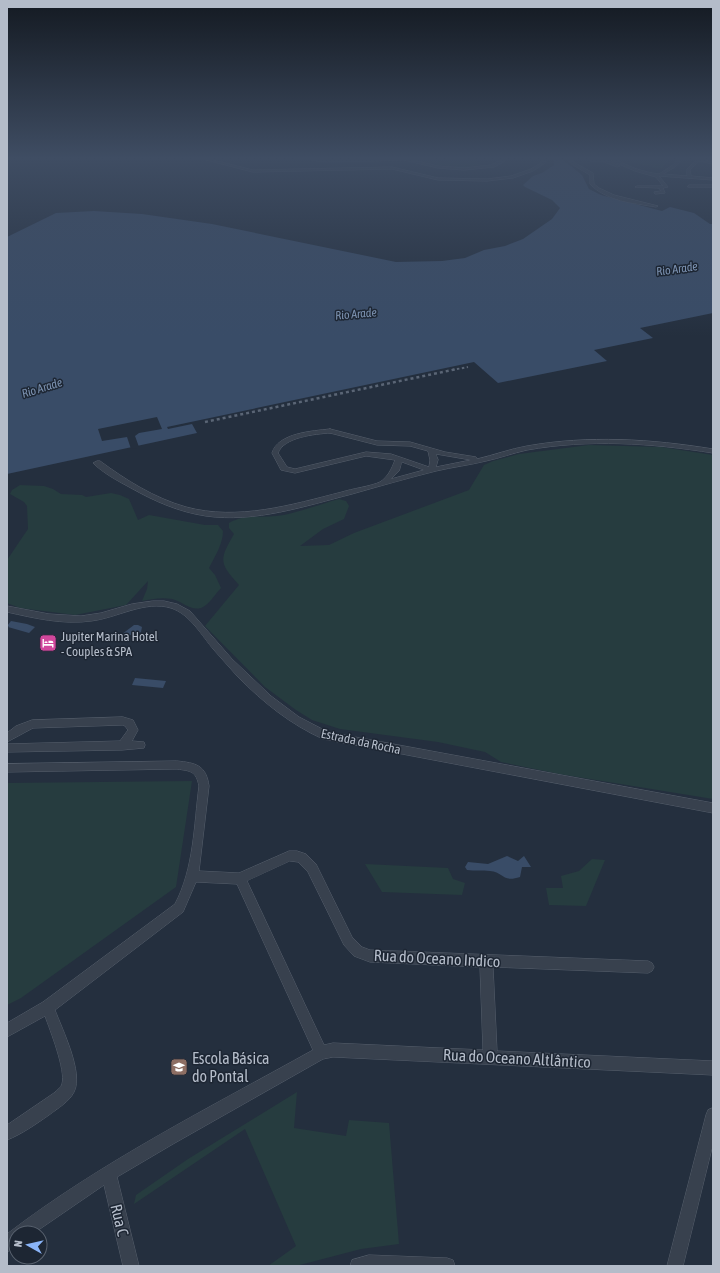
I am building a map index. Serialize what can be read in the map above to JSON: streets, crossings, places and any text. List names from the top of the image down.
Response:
{
  "streets": {
    "street": [
      "Estrada da Rocha",
      "Rua do Oceano Indico",
      "Rua do Oceano Altlântico",
      "Rua C"
    ]
  },
  "water": ["Rio Arade"],
  "places": {
    "hotel": ["Jupiter Marina Hotel - Couples & SPA"],
    "school or university": ["Escola Básica do Pontal"]
  },
  "north": "left"
}
